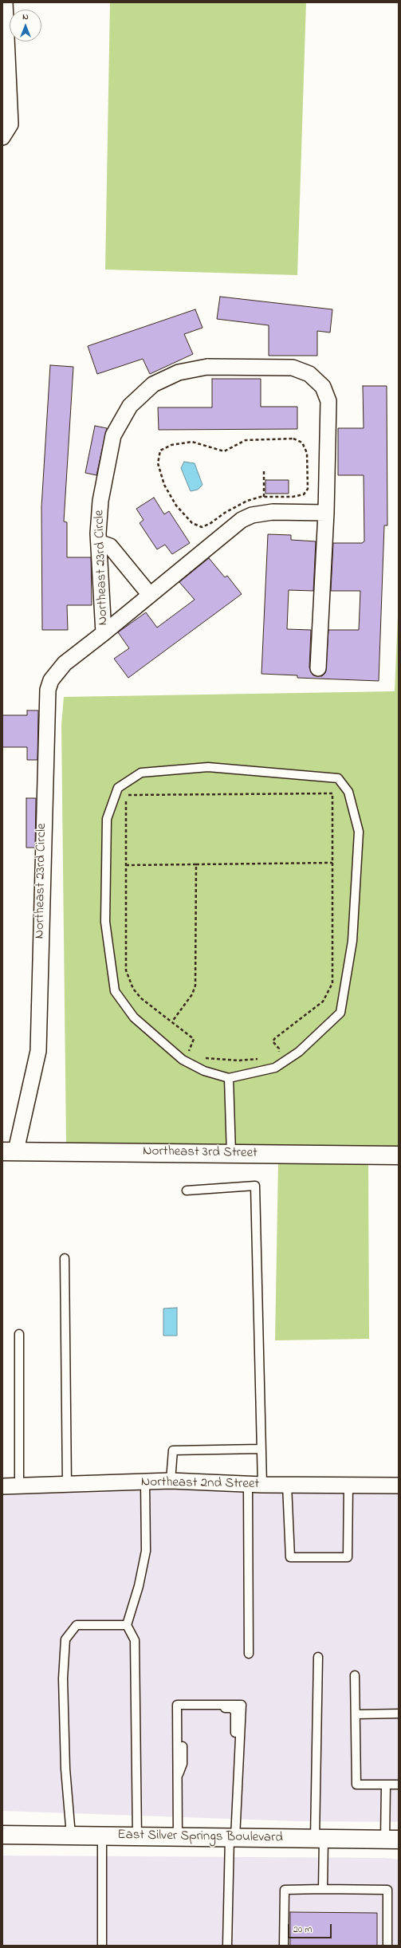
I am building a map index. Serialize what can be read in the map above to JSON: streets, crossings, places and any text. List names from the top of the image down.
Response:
{
  "streets": {
    "street": [
      "Northeast 23rd Circle",
      "Northeast 3rd Street",
      "Northeast 2nd Street",
      "East Silver Springs Boulevard"
    ]
  },
  "crossings": [
    ["Northeast 23rd Circle", "Northeast 3rd Street"]
  ],
  "scale_bar": "20 m",
  "north": "top"
}
